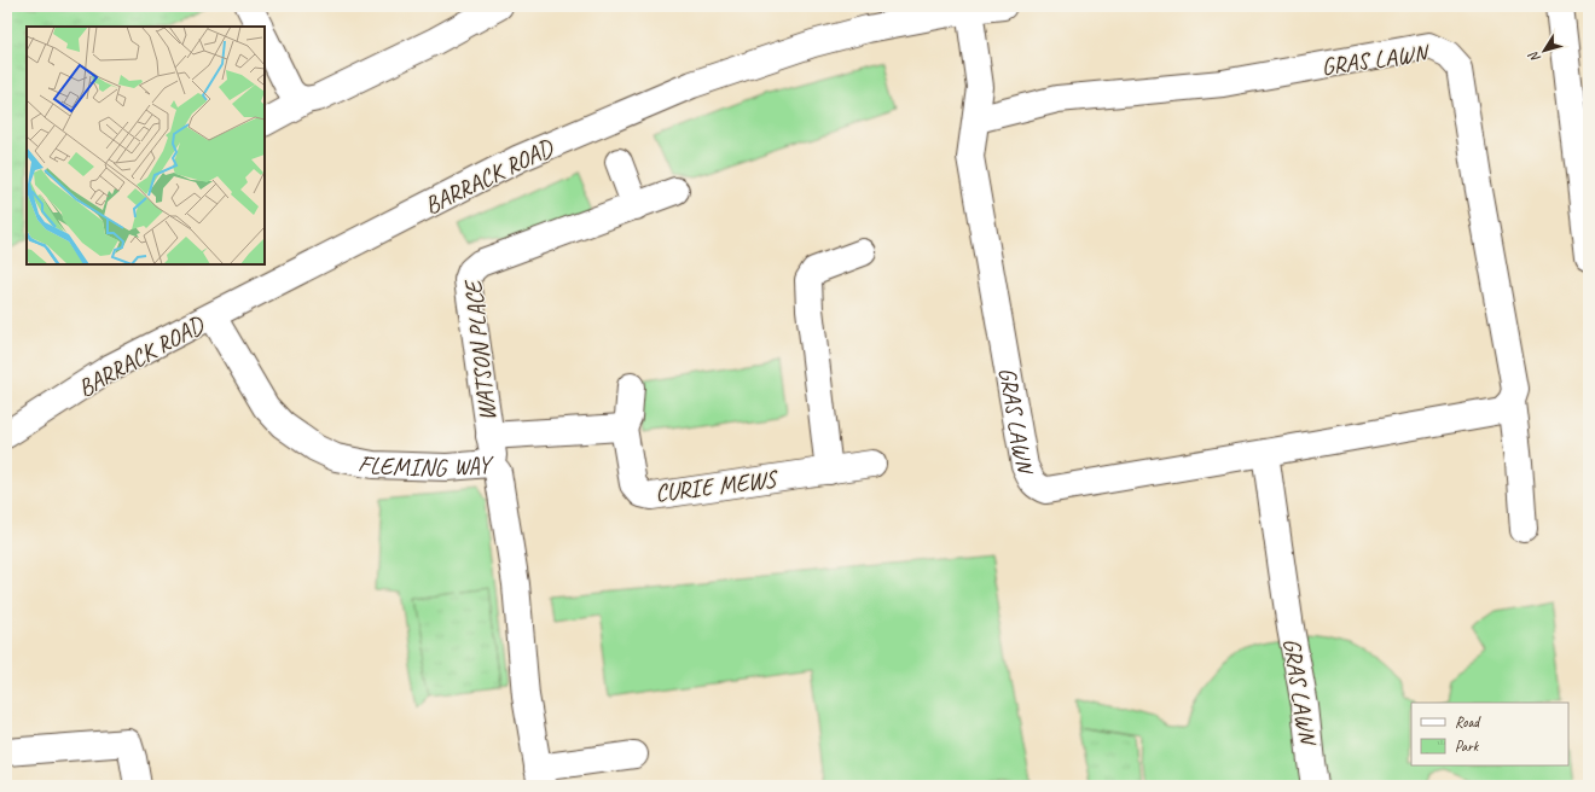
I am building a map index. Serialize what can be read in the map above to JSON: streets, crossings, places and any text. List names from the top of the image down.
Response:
{
  "streets": {
    "street": [
      "GRAS LAWN",
      "BARRACK ROAD",
      "WATSON PLACE",
      "FLEMING WAY",
      "CURIE MEWS"
    ]
  },
  "crossings": [
    ["GRAS LAWN", "BARRACK ROAD"],
    ["BARRACK ROAD", "FLEMING WAY"],
    ["WATSON PLACE", "FLEMING WAY"]
  ],
  "legend": ["Road", "Park"],
  "north": "bottom left"
}
